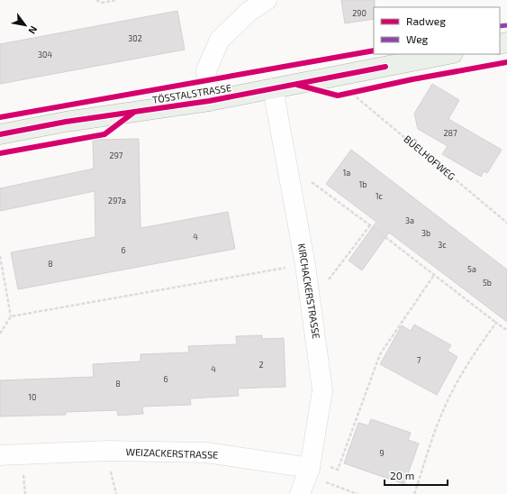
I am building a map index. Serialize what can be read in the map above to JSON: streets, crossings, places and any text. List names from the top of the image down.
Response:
{
  "streets": {
    "main road": ["TÖSSTALSTRASSE"],
    "street": ["KIRCHACKERSTRASSE", "WEIZACKERSTRASSE"],
    "path": ["BÜELHOFWEG"]
  },
  "crossings": [
    ["TÖSSTALSTRASSE", "KIRCHACKERSTRASSE"],
    ["KIRCHACKERSTRASSE", "WEIZACKERSTRASSE"]
  ],
  "house_numbers": [
    "290",
    "302",
    "304",
    "287",
    "297",
    "1a",
    "1b",
    "1c",
    "297a",
    "3a",
    "3b",
    "4",
    "3c",
    "6",
    "8",
    "5a",
    "5b",
    "7",
    "2",
    "4",
    "6",
    "8",
    "10",
    "9"
  ],
  "legend": ["Radweg", "Weg"],
  "scale_bar": "20 m",
  "north": "bottom right"
}
